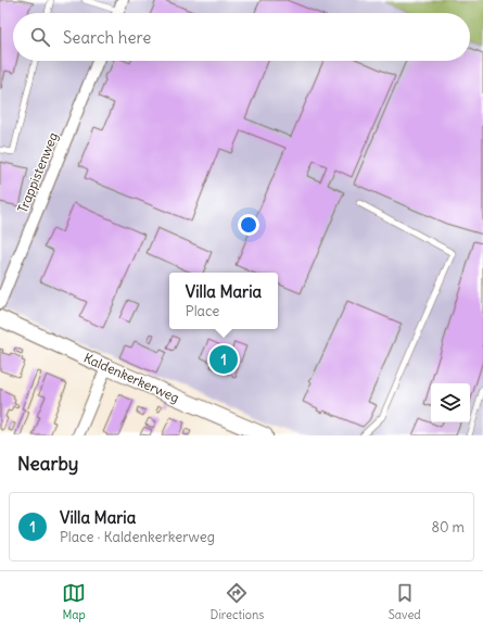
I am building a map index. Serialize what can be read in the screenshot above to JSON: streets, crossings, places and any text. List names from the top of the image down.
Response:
{
  "streets": {
    "main road": ["Kaldenkerkerweg"],
    "street": ["Trappistenweg"]
  },
  "page": {
    "search": "Search here",
    "popup": ["Villa Maria", "Place"],
    "pins": "1",
    "heading": "Nearby",
    "list": [
      {
        "mark": "1",
        "name": "Villa Maria",
        "note": "Place · Kaldenkerkerweg",
        "value": "80 m"
      }
    ],
    "nav": ["Map", "Directions", "Saved"]
  }
}
